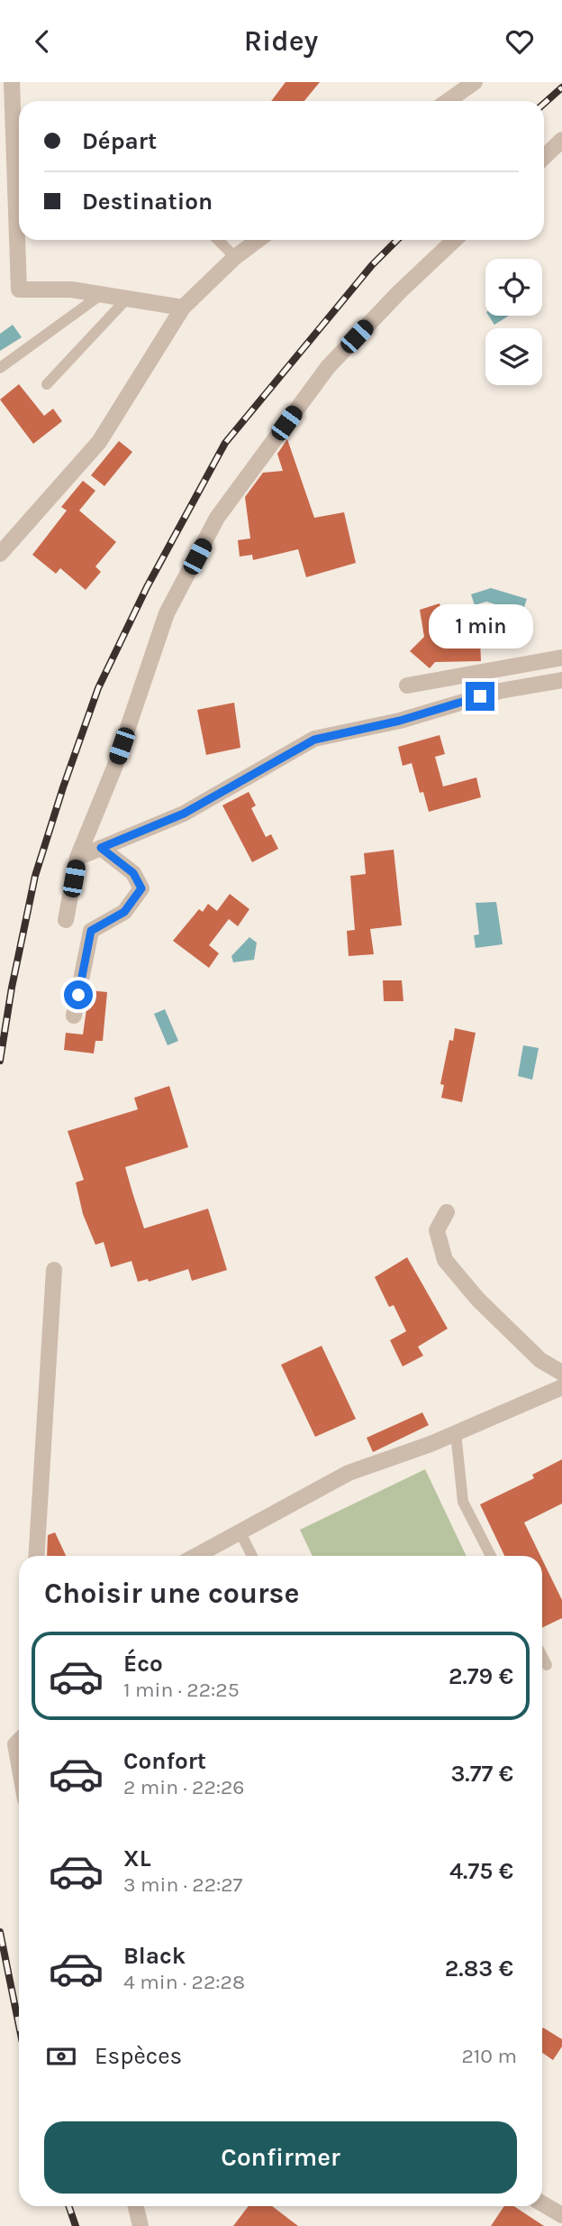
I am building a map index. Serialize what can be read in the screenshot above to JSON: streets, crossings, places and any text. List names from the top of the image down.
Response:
{
  "page": {
    "header": "Ridey",
    "banner": ["Départ", "Destination"],
    "bubble": "1 min",
    "heading": "Choisir une course",
    "list": [
      {
        "name": "Éco",
        "note": "1 min · 22:25",
        "value": "2.79 €"
      },
      {
        "name": "Confort",
        "note": "2 min · 22:26",
        "value": "3.77 €"
      },
      {
        "name": "XL",
        "note": "3 min · 22:27",
        "value": "4.75 €"
      },
      {
        "name": "Black",
        "note": "4 min · 22:28",
        "value": "2.83 €"
      }
    ],
    "pay": ["Espèces", "210 m"],
    "buttons": "Confirmer"
  }
}
